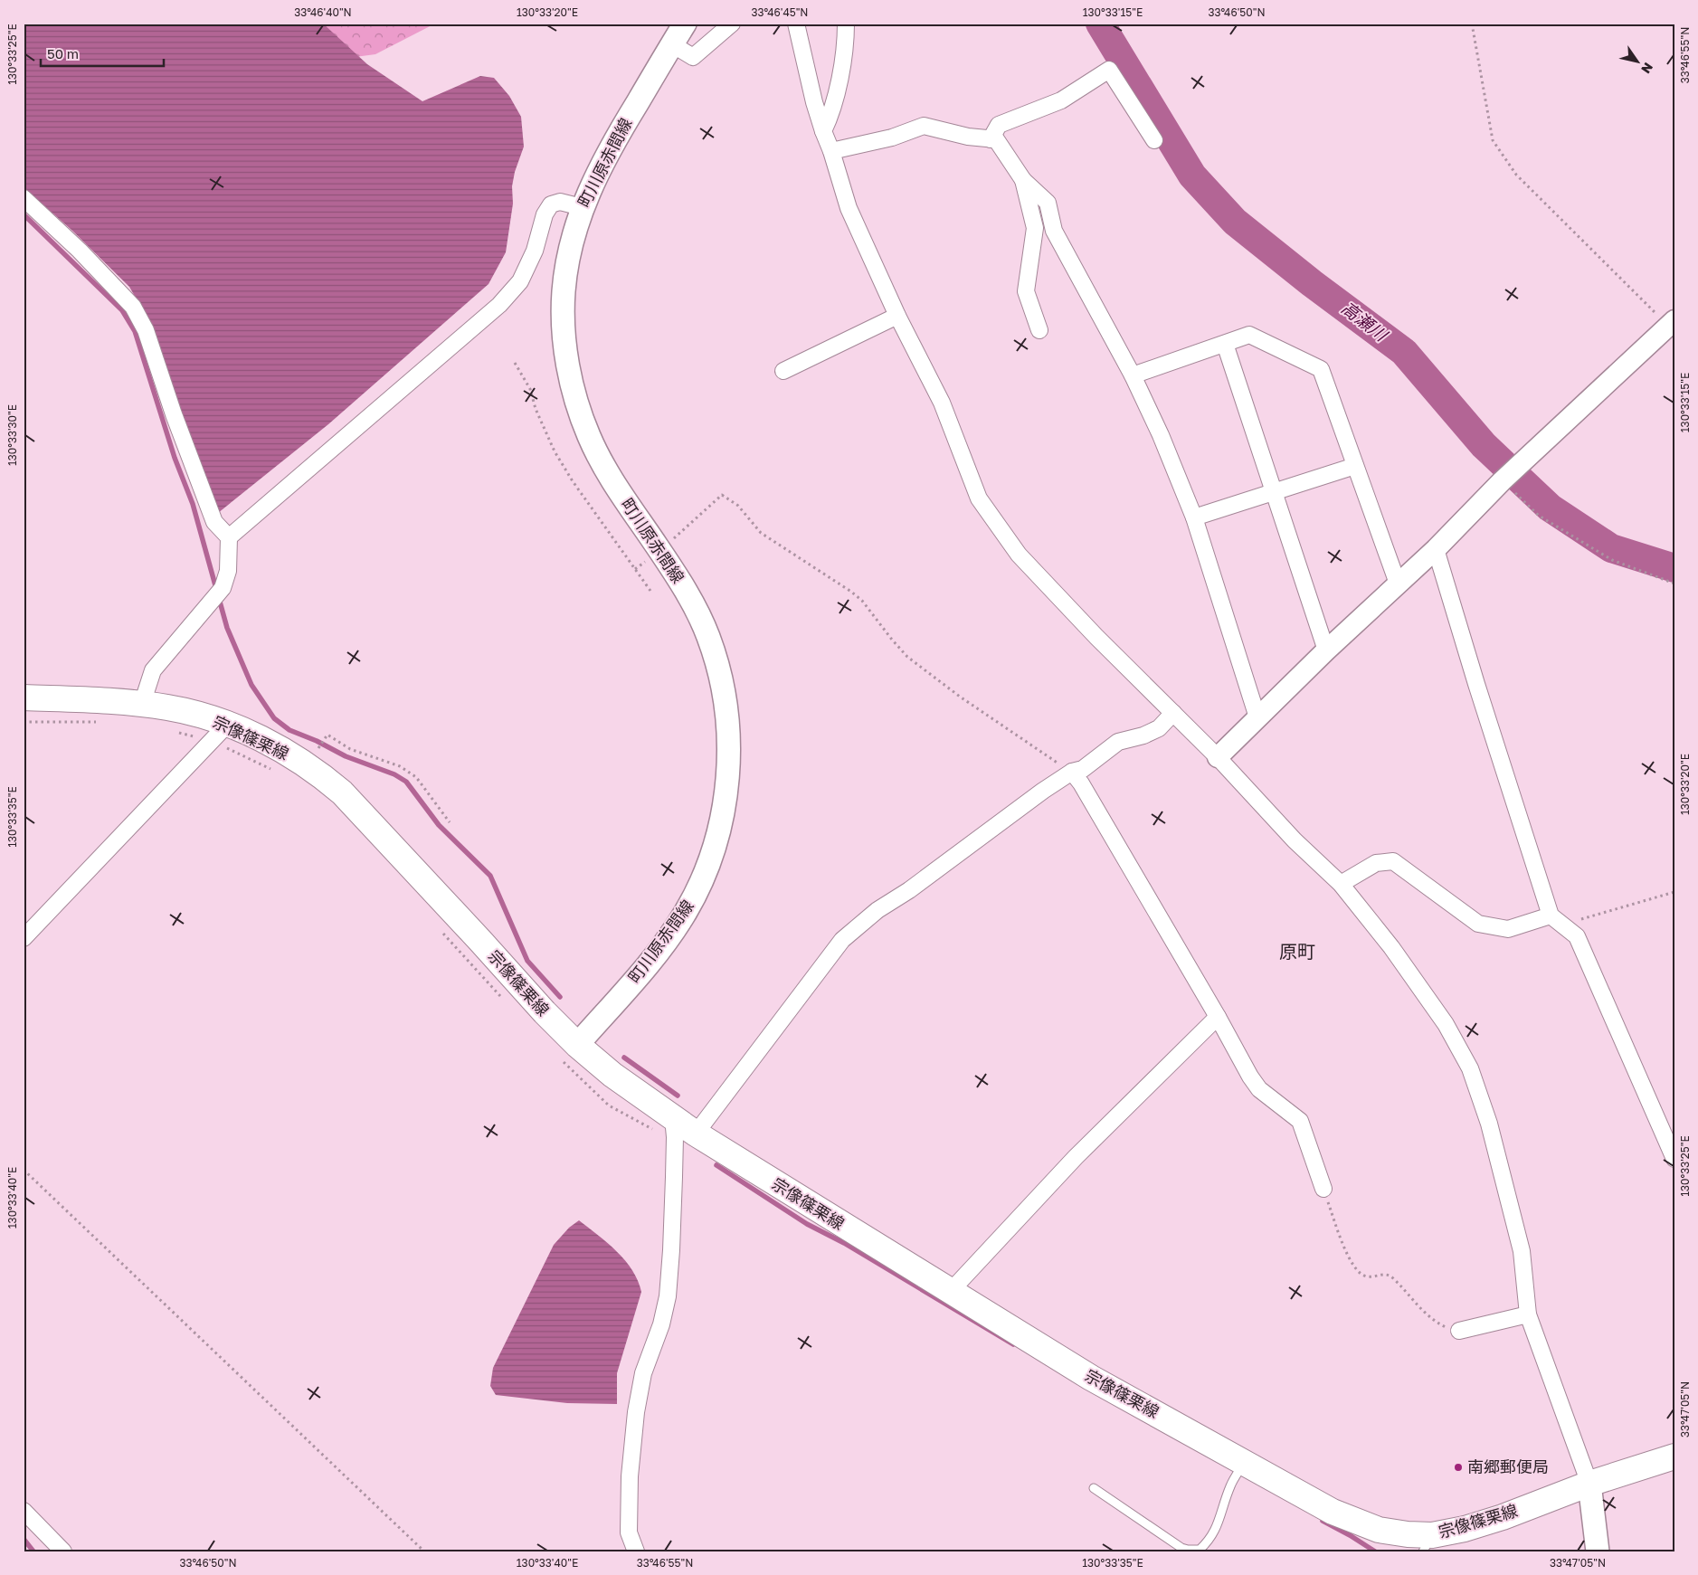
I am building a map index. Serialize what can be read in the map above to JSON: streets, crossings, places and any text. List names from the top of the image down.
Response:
{
  "streets": {
    "main road": ["町川原赤間線", "宗像篠栗線"]
  },
  "crossings": [
    ["町川原赤間線", "宗像篠栗線"]
  ],
  "districts": ["原町"],
  "water": ["高瀬川"],
  "places": ["南郷郵便局"],
  "scale_bar": "50 m",
  "north": "bottom right",
  "coordinates": [
    "33°46'40\"N",
    "130°33'20\"E",
    "33°46'45\"N",
    "130°33'15\"E",
    "33°46'50\"N",
    "130°33'25\"E",
    "33°46'55\"N",
    "130°33'30\"E",
    "130°33'35\"E",
    "130°33'40\"E",
    "33°47'05\"N"
  ]
}
